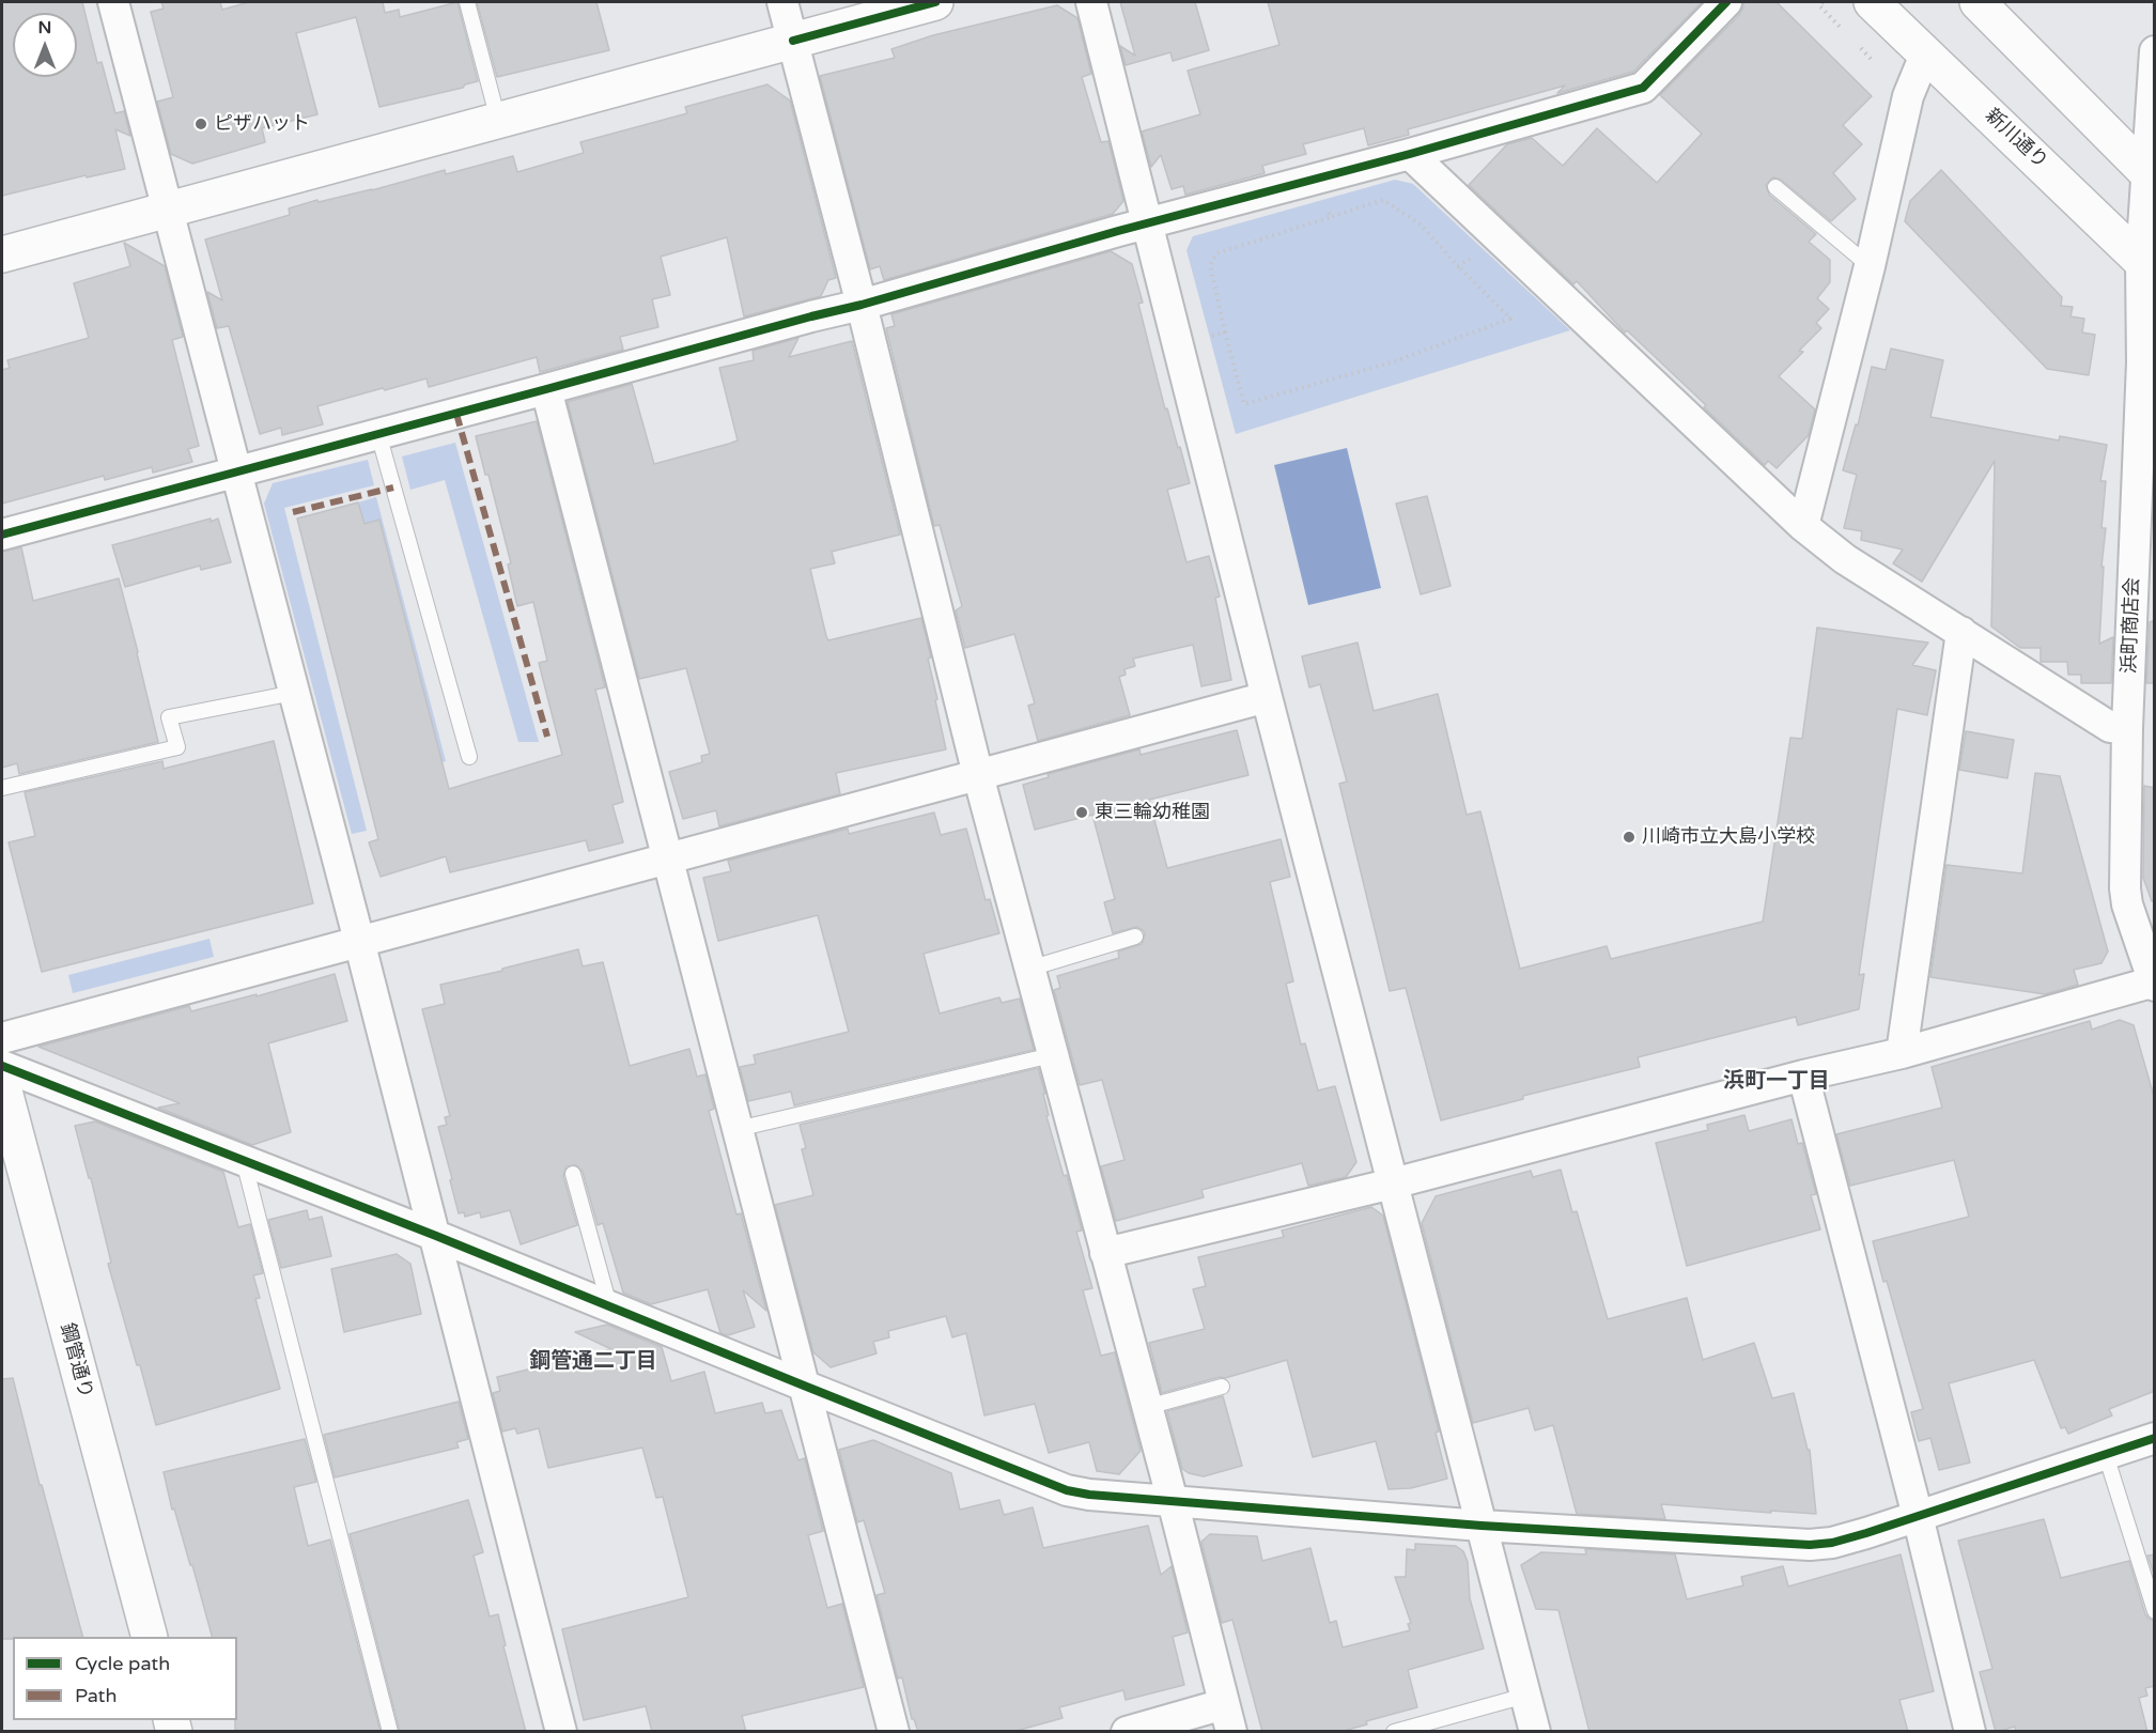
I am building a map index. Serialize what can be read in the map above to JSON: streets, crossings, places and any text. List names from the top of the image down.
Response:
{
  "streets": {
    "street": ["新川通り", "浜町商店会", "鋼管通り"]
  },
  "crossings": [
    ["新川通り", "浜町商店会"]
  ],
  "districts": ["浜町一丁目", "鋼管通二丁目"],
  "places": ["ピザハット", "東三輪幼稚園", "川崎市立大島小学校"],
  "legend": ["Cycle path", "Path"],
  "north": "top"
}
